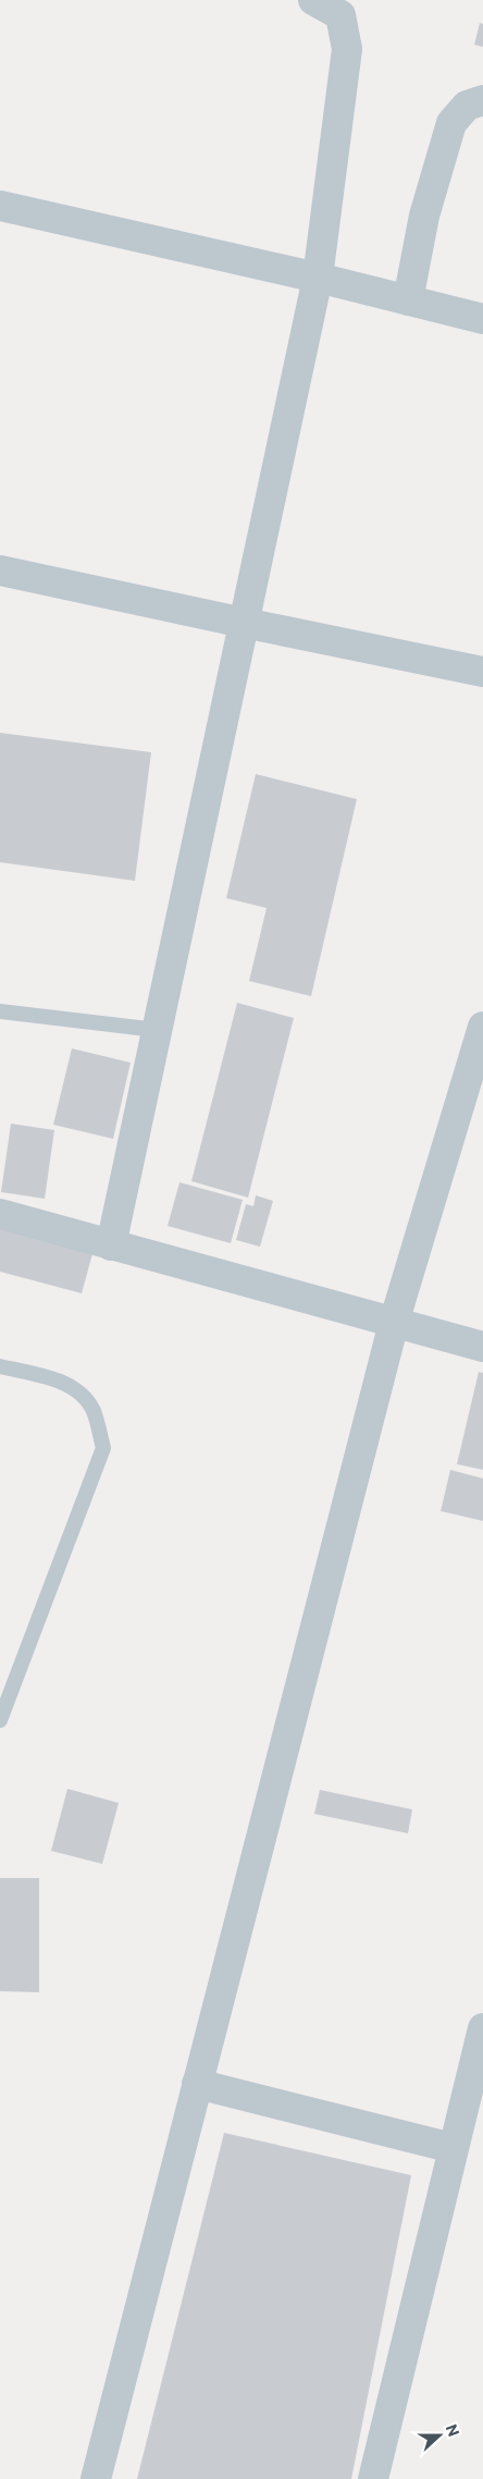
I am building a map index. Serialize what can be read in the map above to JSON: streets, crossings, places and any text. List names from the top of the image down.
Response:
{
  "north": "right"
}
